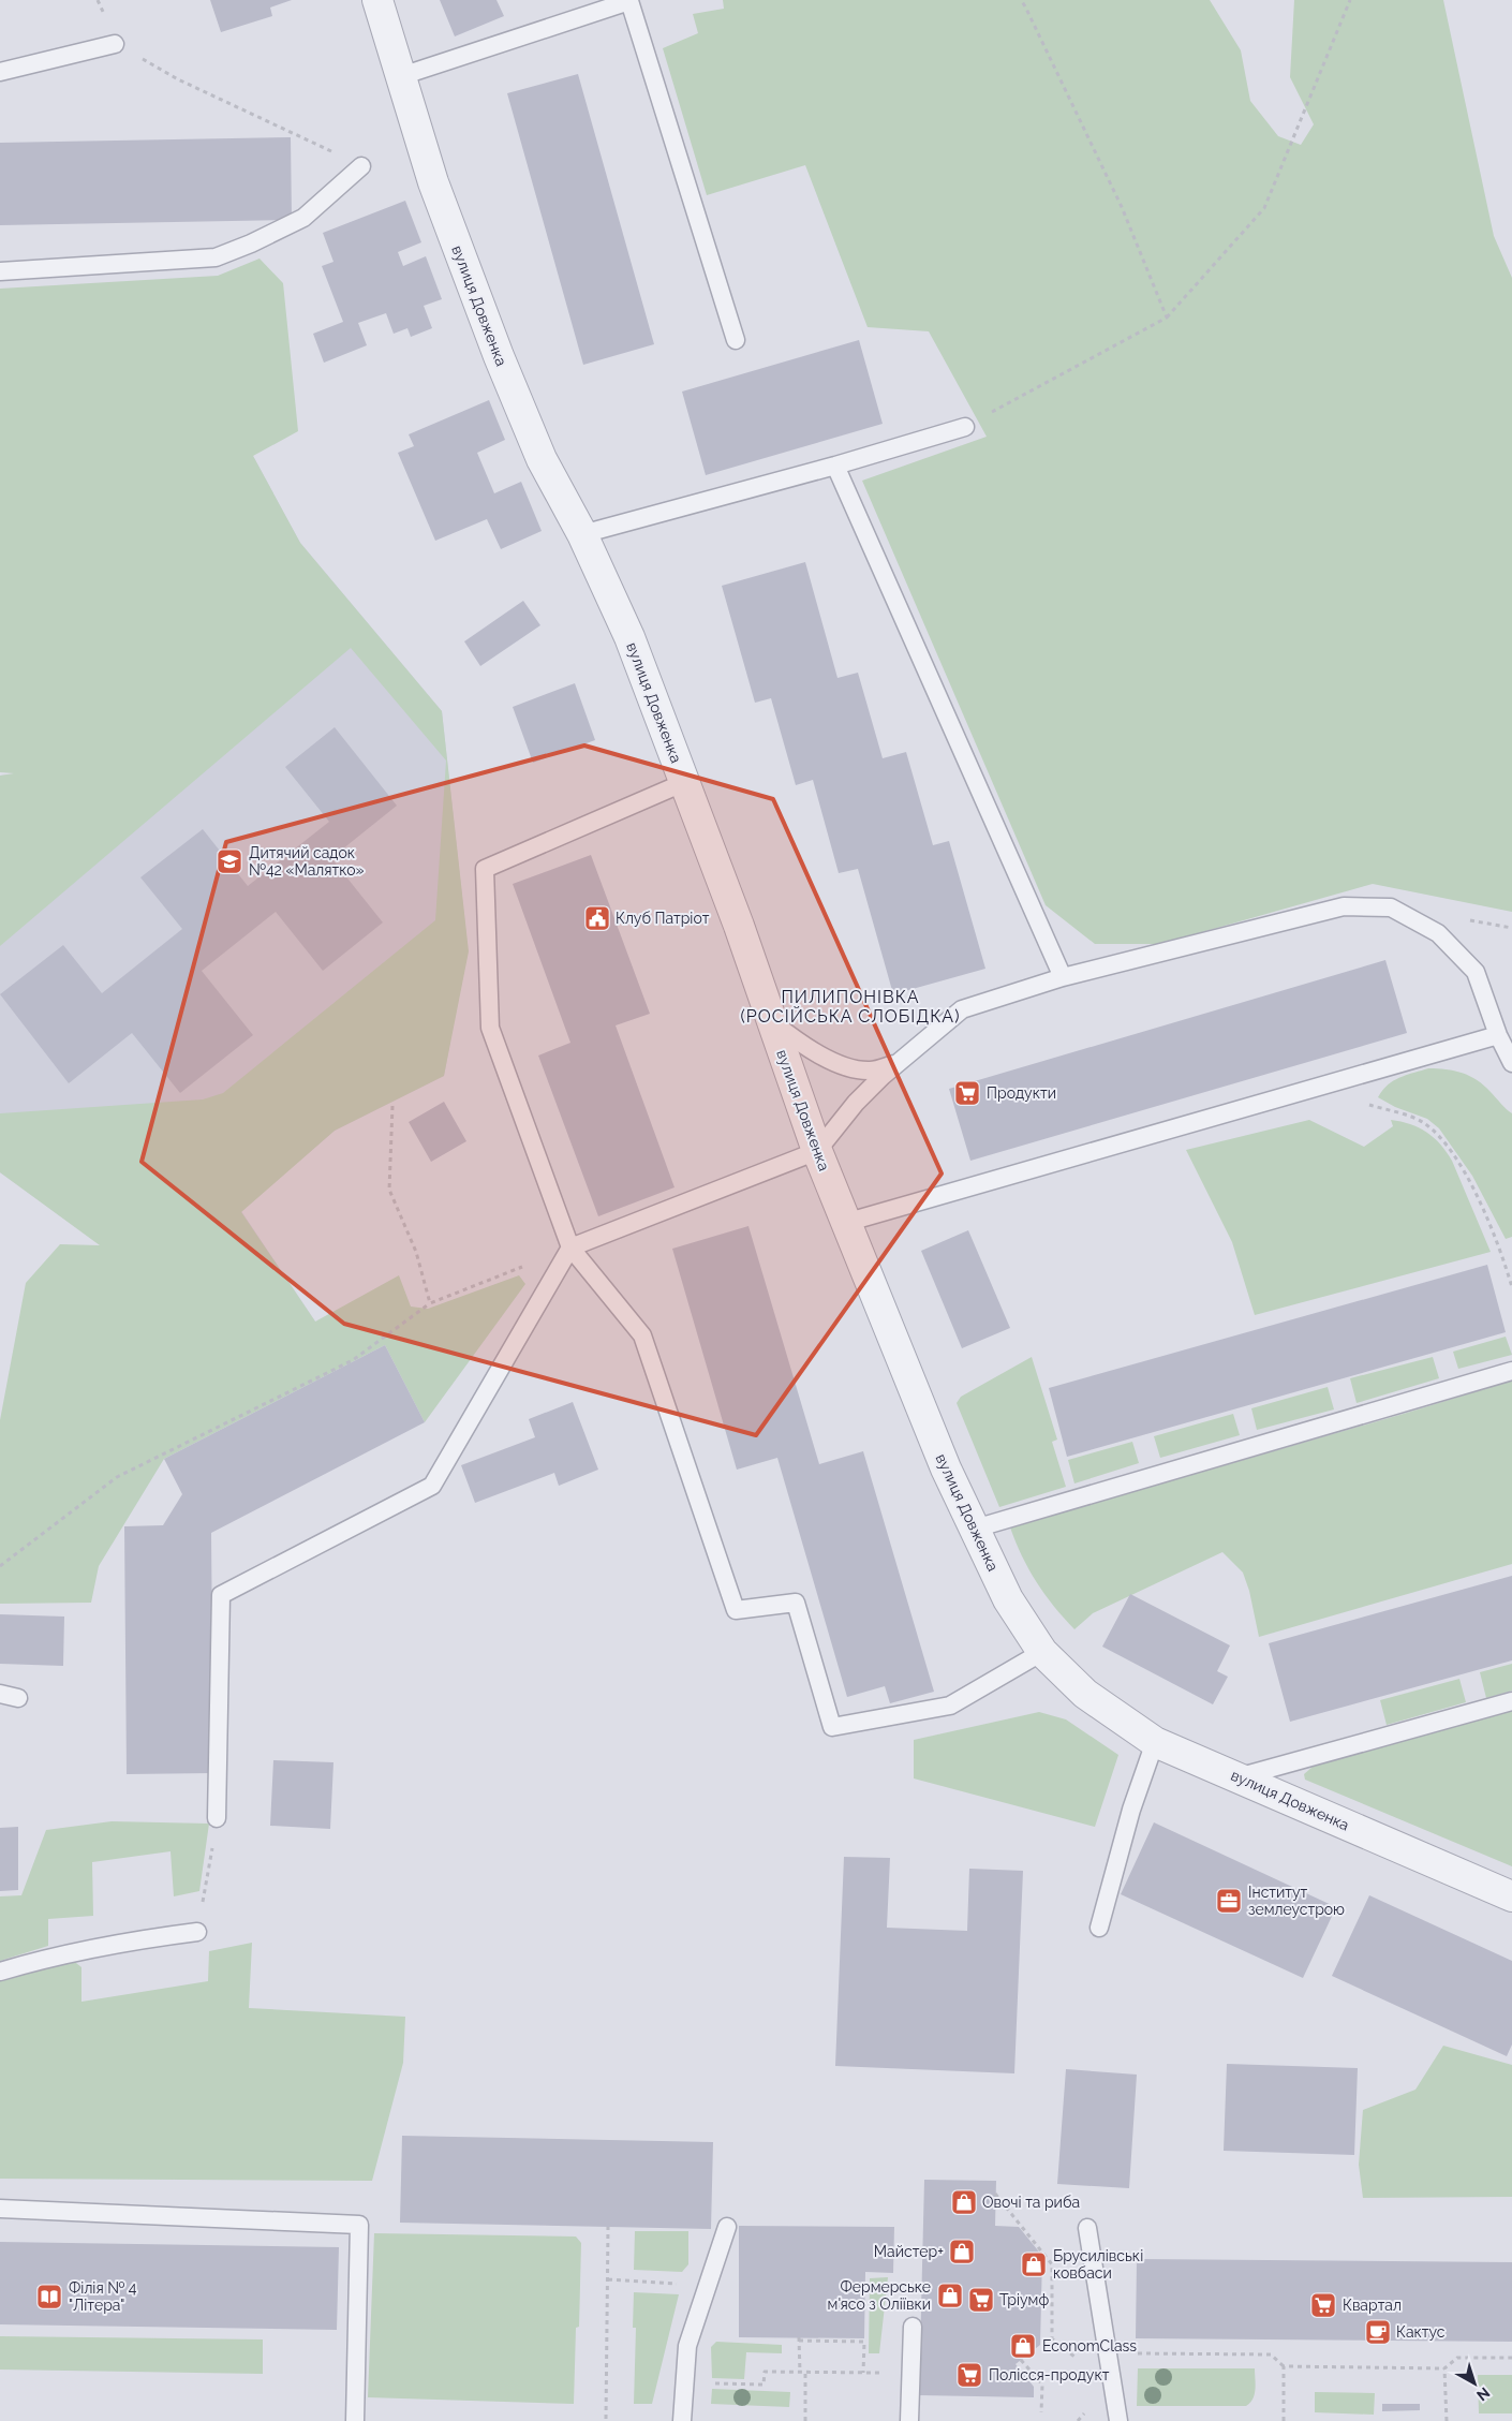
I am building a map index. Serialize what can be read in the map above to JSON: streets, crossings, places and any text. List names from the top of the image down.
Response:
{
  "streets": {
    "street": ["вулиця Довженка"]
  },
  "districts": ["ПИЛИПОНІВКА (РОСІЙСЬКА СЛОБІДКА)"],
  "places": {
    "school or university": ["Дитячий садок №42 «Малятко»"],
    "public building": ["Клуб Патріот"],
    "supermarket": [
      "Продукти",
      "Тріумф",
      "Квартал",
      "Полісся-продукт"
    ],
    "office": ["Інститут землеустрою"],
    "shop": [
      "Овочі та риба",
      "Майстер+",
      "Брусилівські ковбаси",
      "Фермерське м'ясо з Оліївки",
      "EconomClass"
    ],
    "library": ["Філія № 4 \"Літера\""],
    "cafe": ["Кактус"]
  },
  "north": "bottom right"
}
